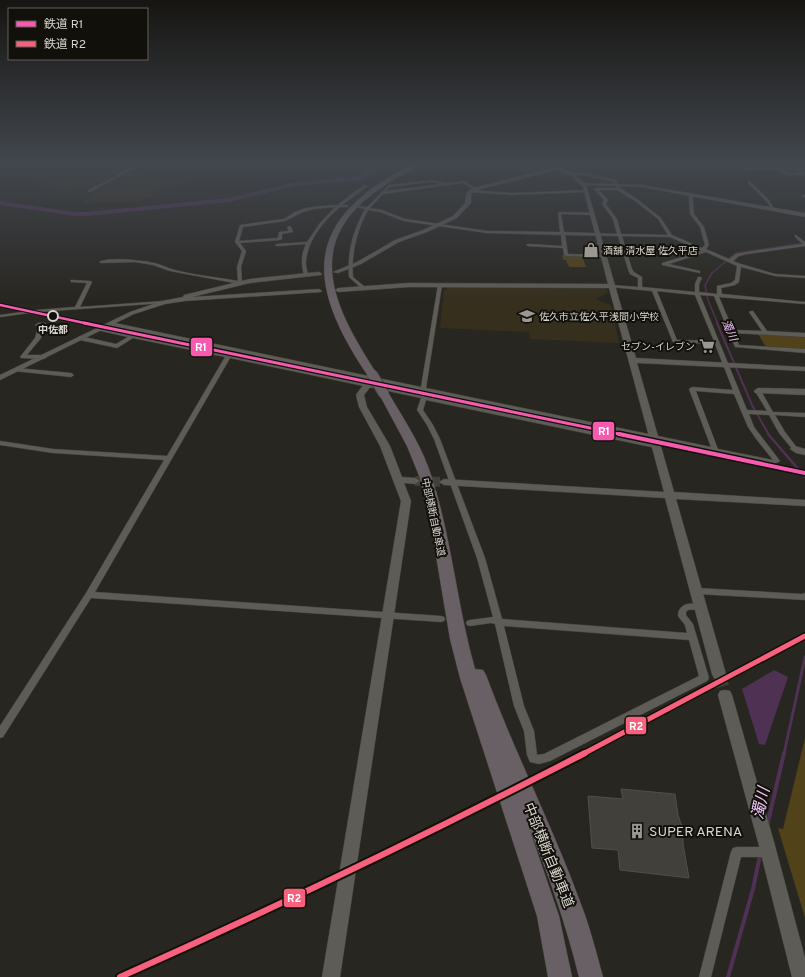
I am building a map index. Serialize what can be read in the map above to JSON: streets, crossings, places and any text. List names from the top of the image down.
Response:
{
  "streets": {
    "highway": ["中部横断自動車道"]
  },
  "water": ["濁川"],
  "places": {
    "shop": ["酒舗 清水屋 佐久平店"],
    "other": ["中佐都"],
    "school or university": ["佐久市立佐久平浅間小学校"],
    "supermarket": ["セブン-イレブン"],
    "building": ["SUPER ARENA"]
  },
  "lines": ["rail line R1", "rail line R2"],
  "legend": ["鉄道 R1", "鉄道 R2"]
}
